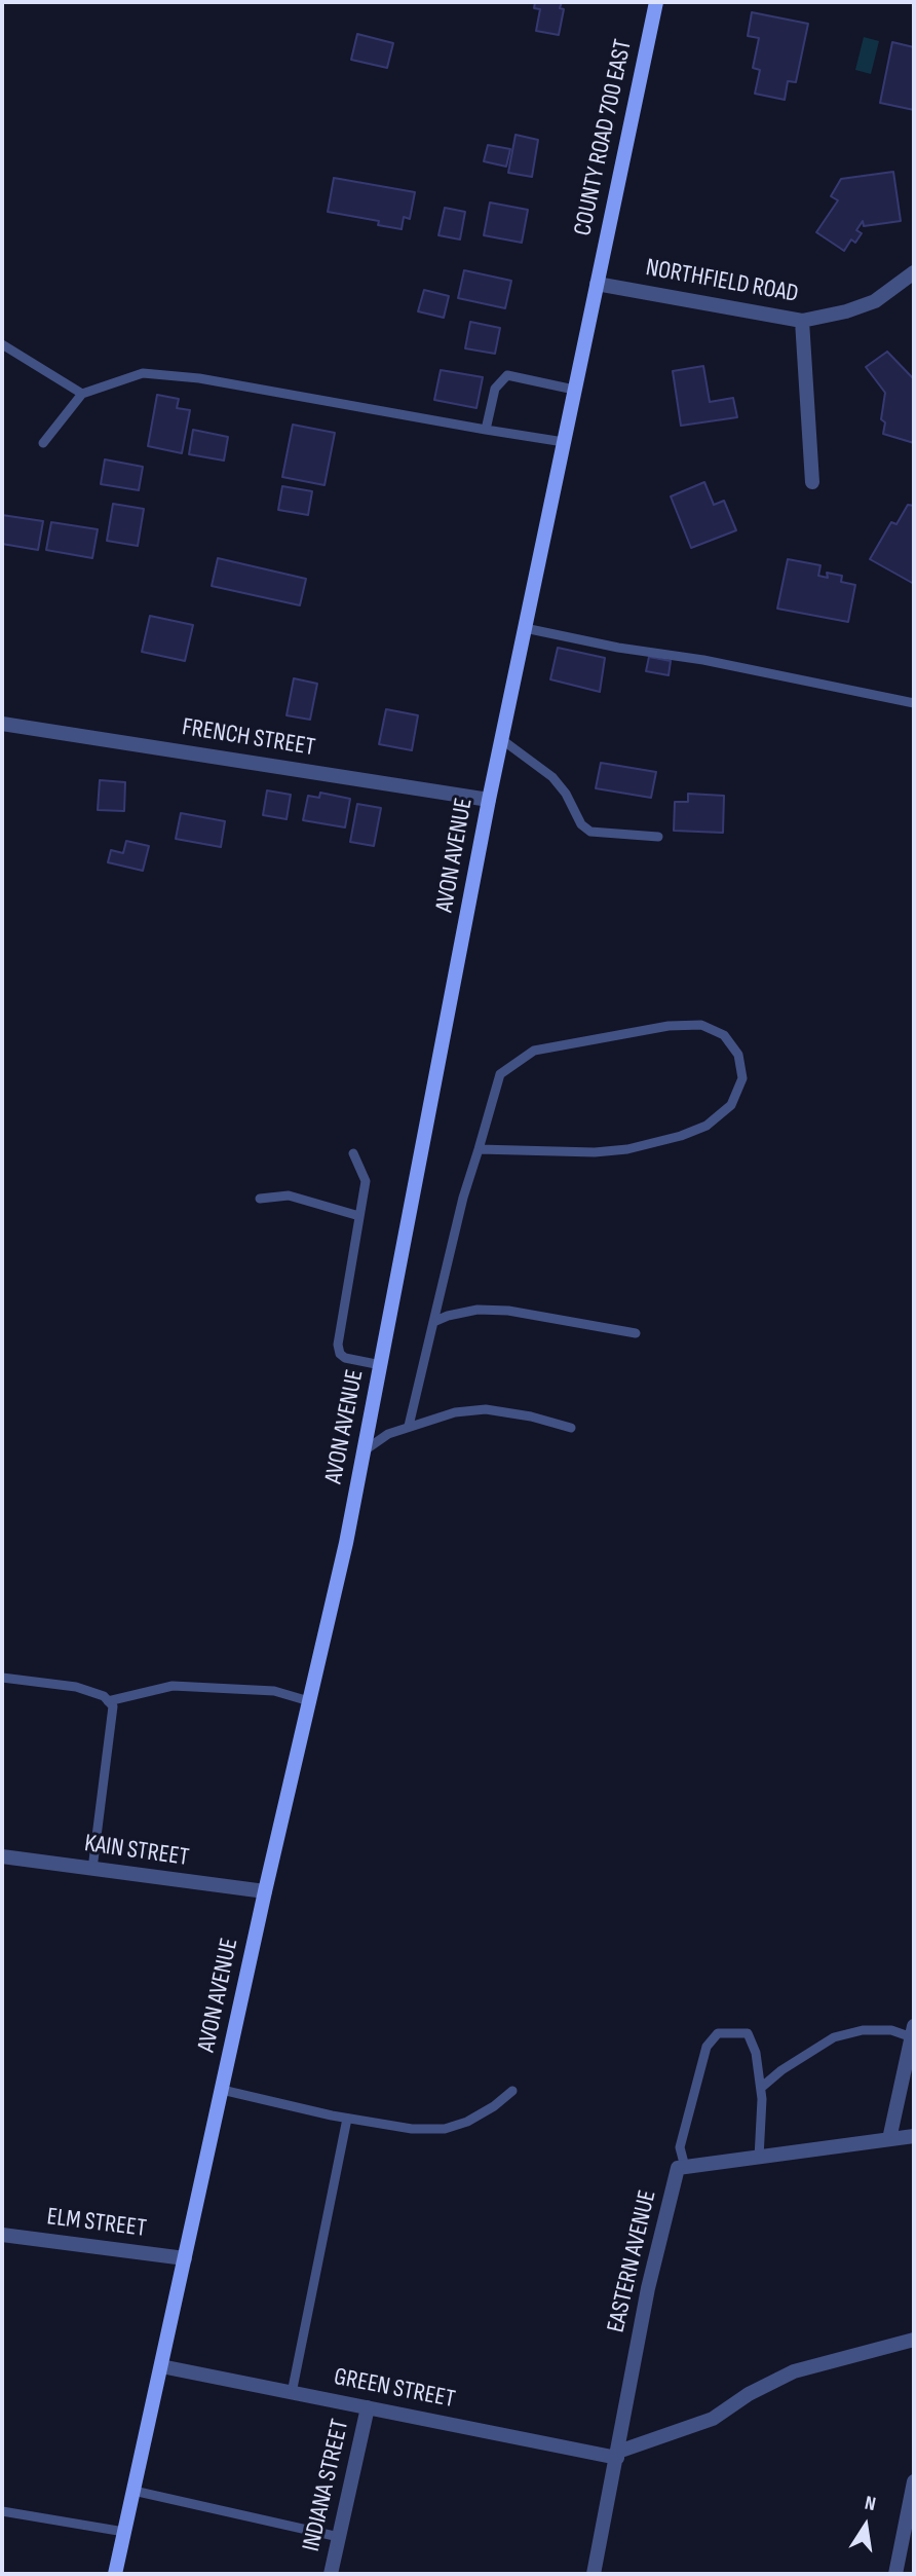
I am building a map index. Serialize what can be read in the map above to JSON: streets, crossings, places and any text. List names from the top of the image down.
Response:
{
  "streets": {
    "main road": ["COUNTY ROAD 700 EAST", "AVON AVENUE"],
    "street": [
      "NORTHFIELD ROAD",
      "FRENCH STREET",
      "KAIN STREET",
      "ELM STREET",
      "EASTERN AVENUE",
      "GREEN STREET",
      "INDIANA STREET"
    ]
  },
  "crossings": [
    ["COUNTY ROAD 700 EAST", "NORTHFIELD ROAD"],
    ["COUNTY ROAD 700 EAST", "AVON AVENUE"],
    ["NORTHFIELD ROAD", "AVON AVENUE"],
    ["FRENCH STREET", "AVON AVENUE"],
    ["AVON AVENUE", "KAIN STREET"],
    ["AVON AVENUE", "ELM STREET"],
    ["AVON AVENUE", "GREEN STREET"],
    ["EASTERN AVENUE", "GREEN STREET"],
    ["GREEN STREET", "INDIANA STREET"]
  ],
  "north": "top"
}
